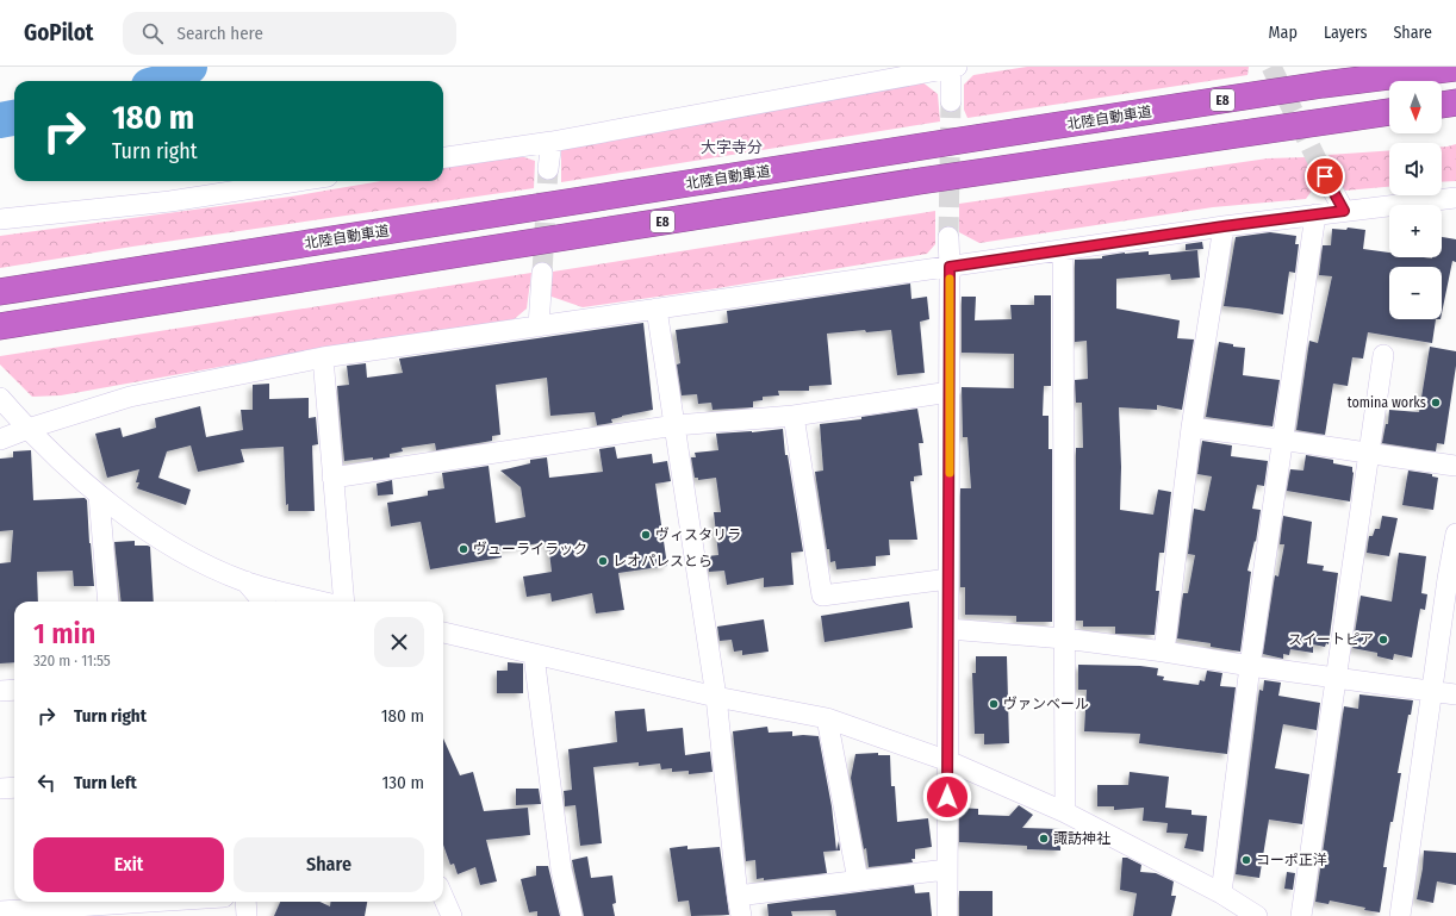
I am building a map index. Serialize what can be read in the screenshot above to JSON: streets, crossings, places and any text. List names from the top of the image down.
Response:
{
  "streets": {
    "highway": ["E8", "北陸自動車道"]
  },
  "districts": ["大字寺分"],
  "places": [
    "tomina works",
    "ヴィスタリラ",
    "ヴューライラック",
    "レオパレスとら",
    "スイートピア",
    "ヴァンベール",
    "諏訪神社",
    "コーポ正洋"
  ],
  "north": "bottom",
  "page": {
    "header": "GoPilot",
    "search": "Search here",
    "nav": ["Map", "Layers", "Share"],
    "map_buttons": ["+", "−"],
    "turn": ["180 m", "Turn right"],
    "heading": ["1 min", "320 m · 11:55"],
    "list": [
      {
        "name": "Turn right",
        "value": "180 m"
      },
      {
        "name": "Turn left",
        "value": "130 m"
      }
    ],
    "buttons": ["Exit", "Share"]
  }
}
